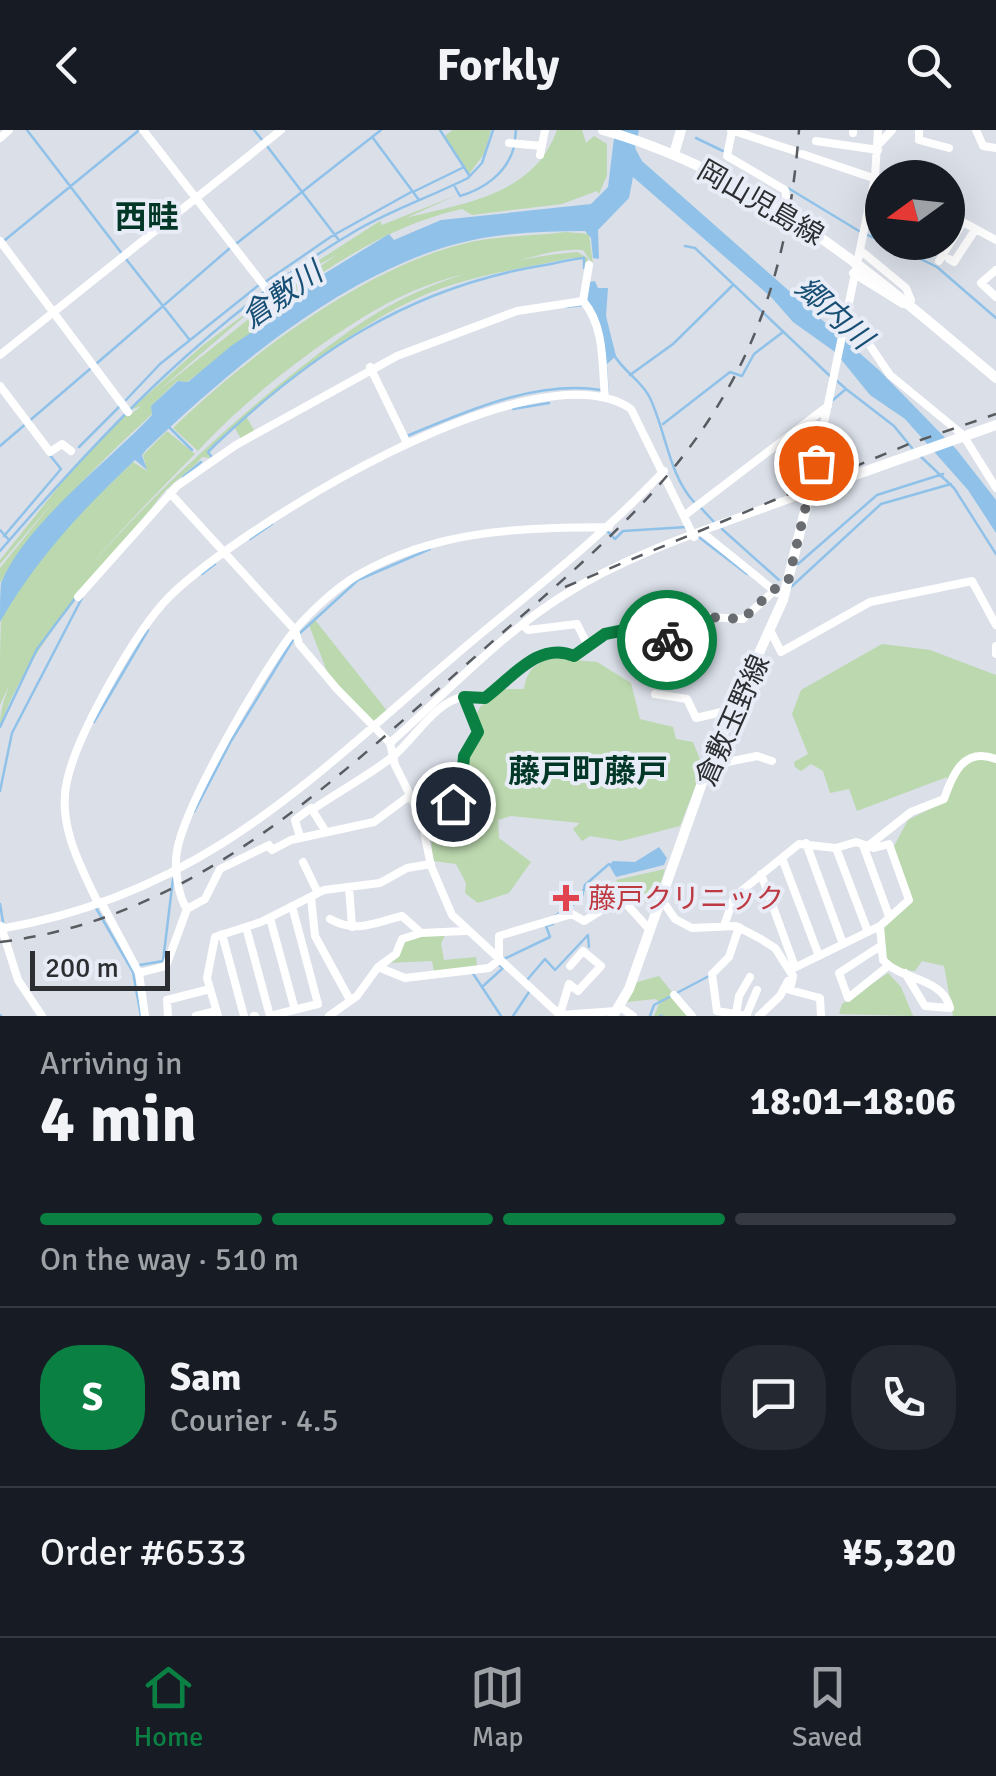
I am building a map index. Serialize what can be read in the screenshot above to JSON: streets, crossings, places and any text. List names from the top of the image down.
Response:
{
  "streets": {
    "main road": ["岡山児島線", "倉敷玉野線"]
  },
  "districts": ["西畦", "藤戸町藤戸"],
  "water": ["倉敷川", "郷内川"],
  "places": {
    "health": ["藤戸クリニック"]
  },
  "scale_bar": "200 m",
  "north": "left",
  "page": {
    "header": "Forkly",
    "scale": "200 m",
    "heading": ["4 min", "Arriving in", "18:01–18:06"],
    "panel": [
      "Sam",
      "Courier · 4.5",
      "Order #6533",
      "¥5,320"
    ],
    "bar": "On the way · 510 m",
    "round": "S",
    "tabs": ["Home", "Map", "Saved"]
  }
}
